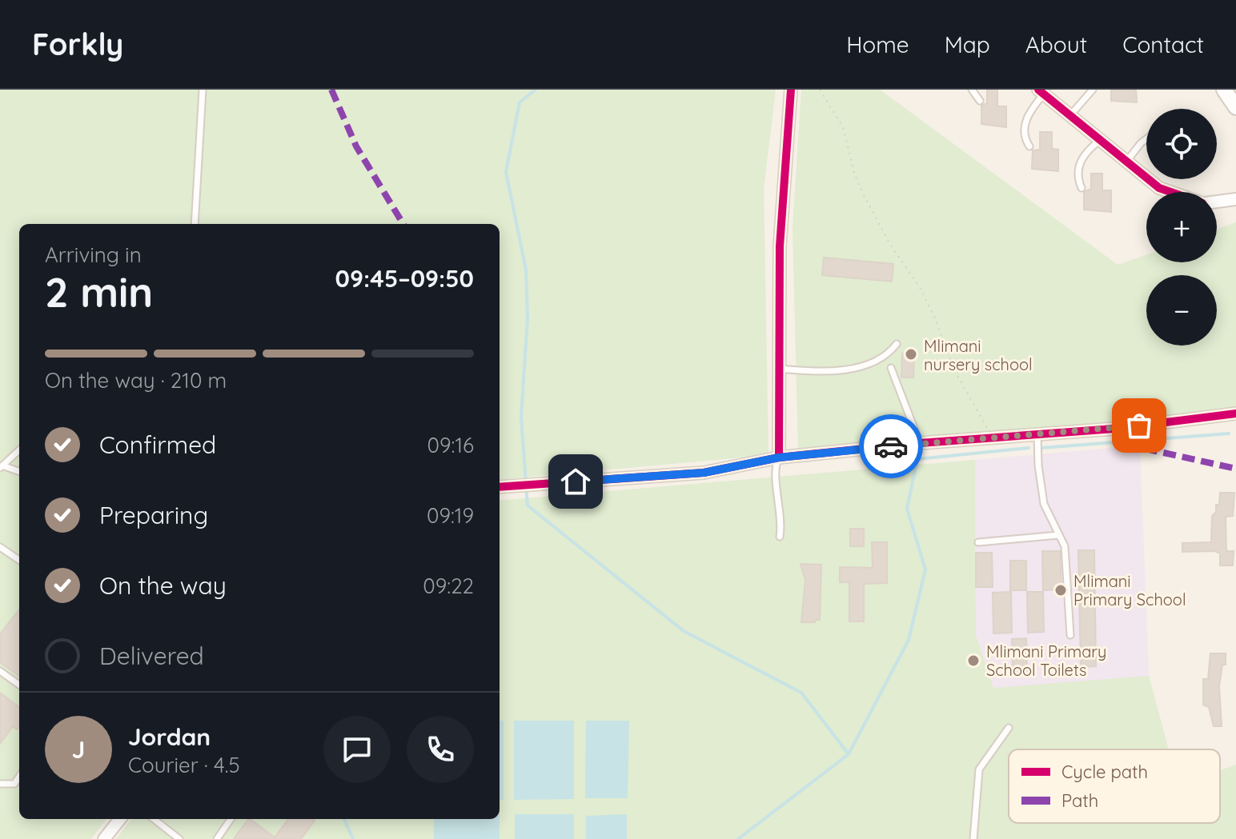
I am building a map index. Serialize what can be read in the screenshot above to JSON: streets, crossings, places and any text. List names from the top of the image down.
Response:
{
  "places": ["Mlimani nursery school", "Mlimani Primary School", "Mlimani Primary School Toilets"],
  "legend": ["Cycle path", "Path"],
  "page": {
    "header": "Forkly",
    "nav": [
      "Home",
      "Map",
      "About",
      "Contact"
    ],
    "map_buttons": ["+", "−"],
    "heading": ["2 min", "Arriving in", "09:45–09:50"],
    "panel": ["Jordan", "Courier · 4.5"],
    "bar": "On the way · 210 m",
    "list": [
      ["Confirmed", "09:16"],
      ["Preparing", "09:19"],
      ["On the way", "09:22"],
      "Delivered"
    ],
    "round": "J"
  }
}
